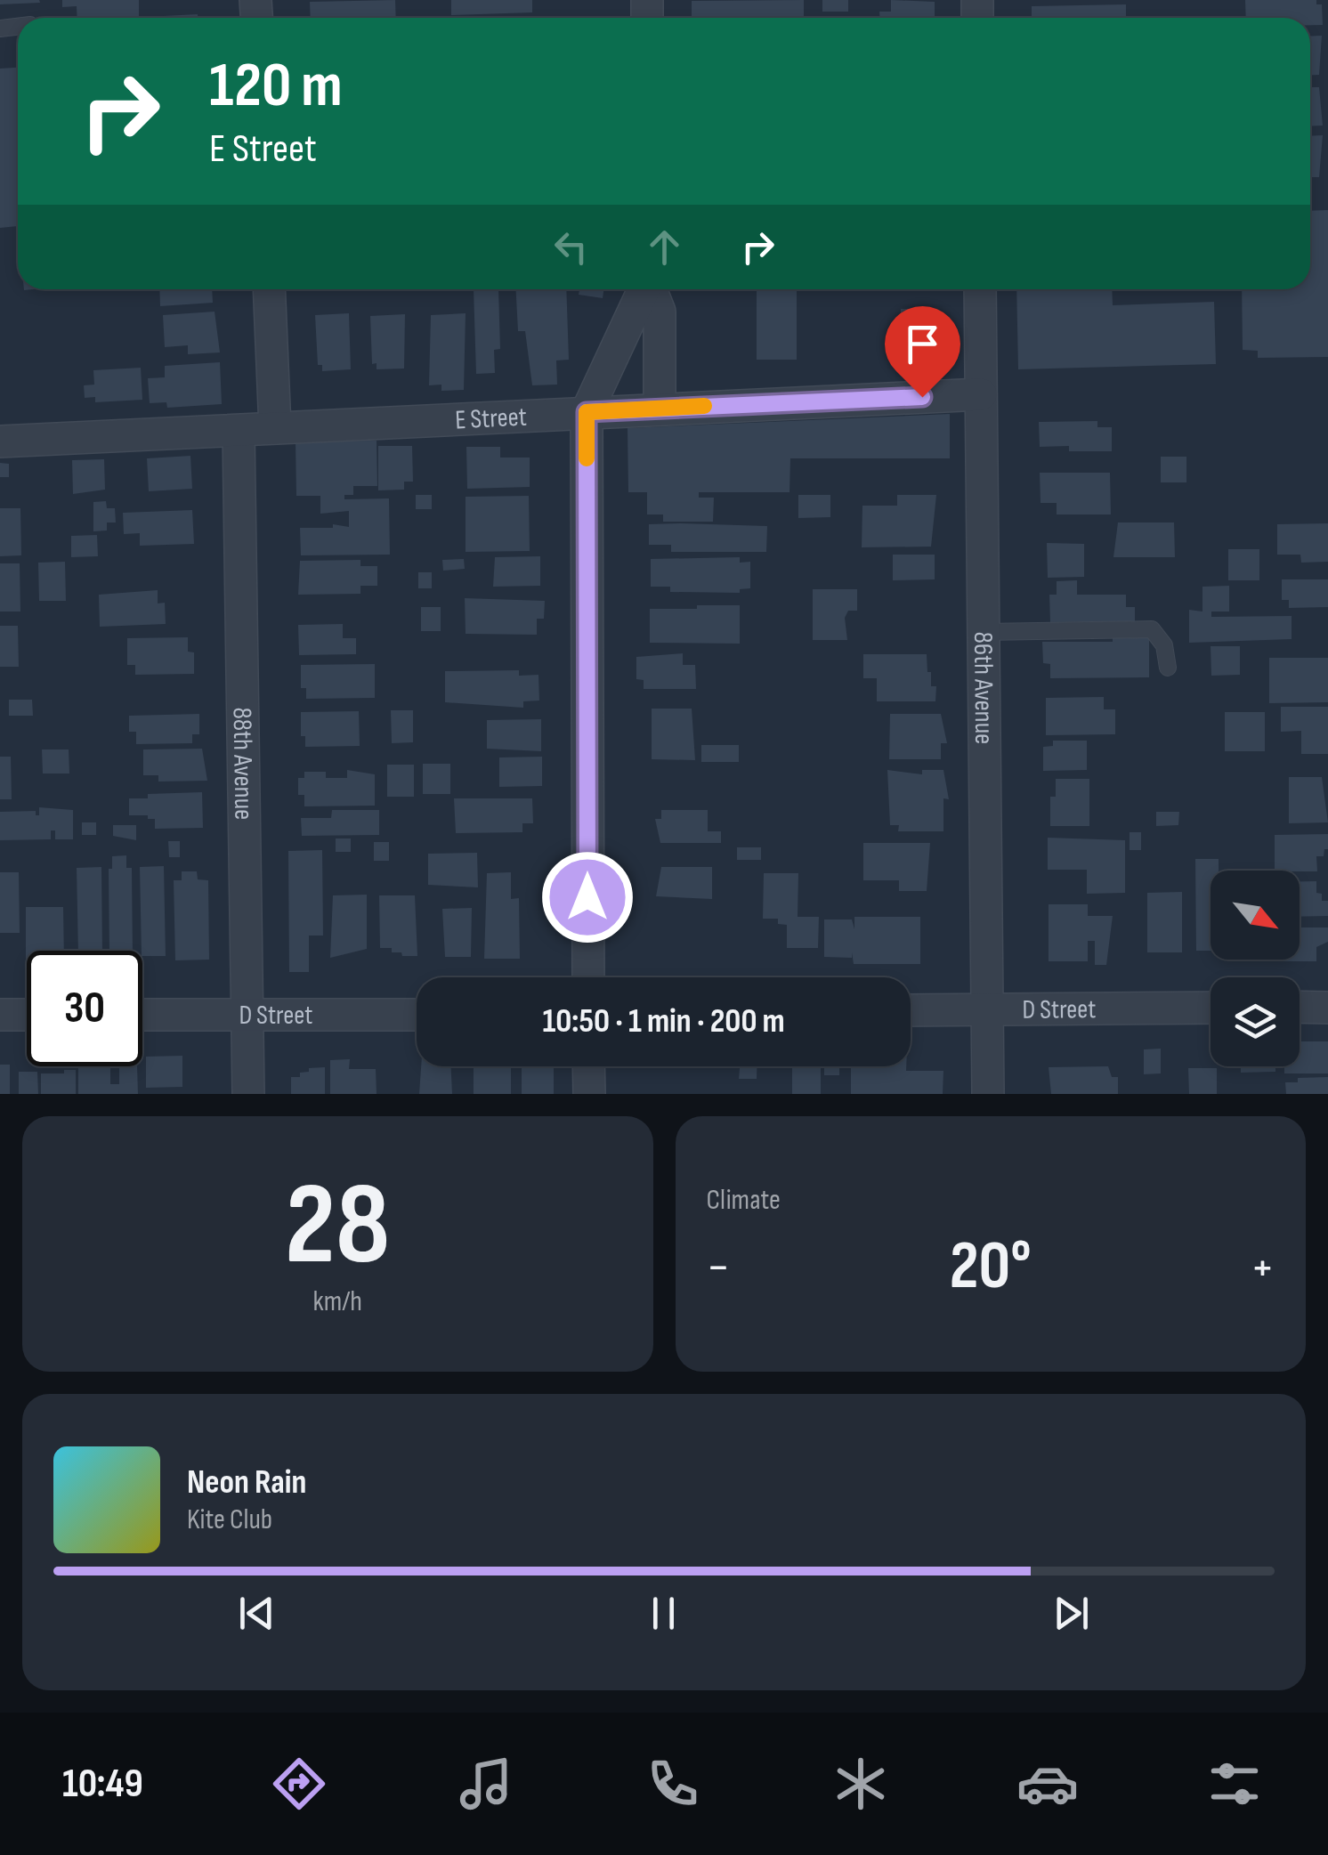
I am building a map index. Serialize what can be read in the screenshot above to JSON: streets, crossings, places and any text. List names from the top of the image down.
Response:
{
  "streets": {
    "street": [
      "E Street",
      "86th Avenue",
      "88th Avenue",
      "D Street"
    ]
  },
  "crossings": [
    ["E Street", "86th Avenue"],
    ["E Street", "88th Avenue"],
    ["86th Avenue", "D Street"],
    ["88th Avenue", "D Street"]
  ],
  "north": "bottom right",
  "page": {
    "turn": ["120 m", "E Street"],
    "limit": "30",
    "trip": "10:50 · 1 min · 200 m",
    "tile": [
      ["28", "km/h"],
      "Climate"
    ],
    "heat": ["−", "20°", "+"],
    "song": ["Neon Rain", "Kite Club"],
    "tabs": "10:49"
  }
}
